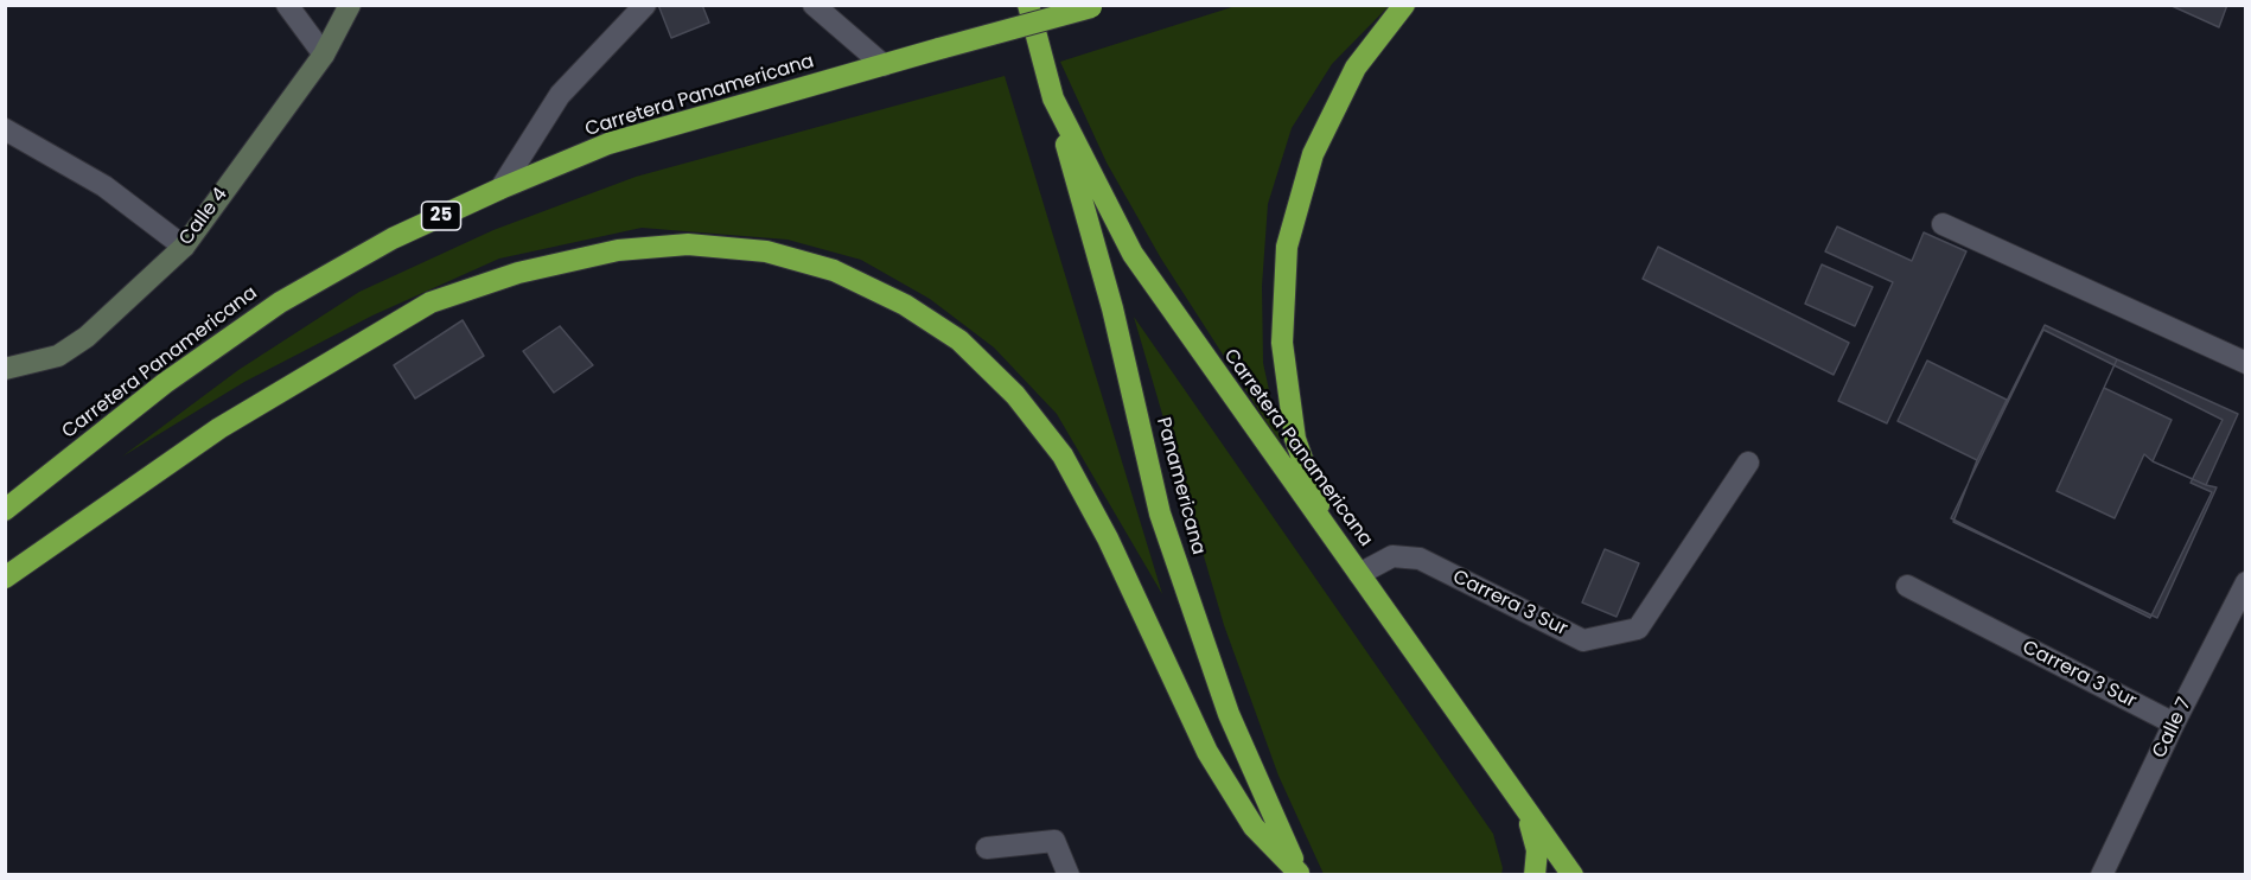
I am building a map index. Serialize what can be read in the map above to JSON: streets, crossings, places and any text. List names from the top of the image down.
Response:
{
  "streets": {
    "highway": ["Carretera Panamericana", "25", "Panamericana"],
    "street": ["Calle 4", "Carrera 3 Sur", "Calle 7"]
  },
  "crossings": [
    ["Carretera Panamericana", "Panamericana"],
    ["Carretera Panamericana", "Carrera 3 Sur"],
    ["Carrera 3 Sur", "Calle 7"]
  ]
}
